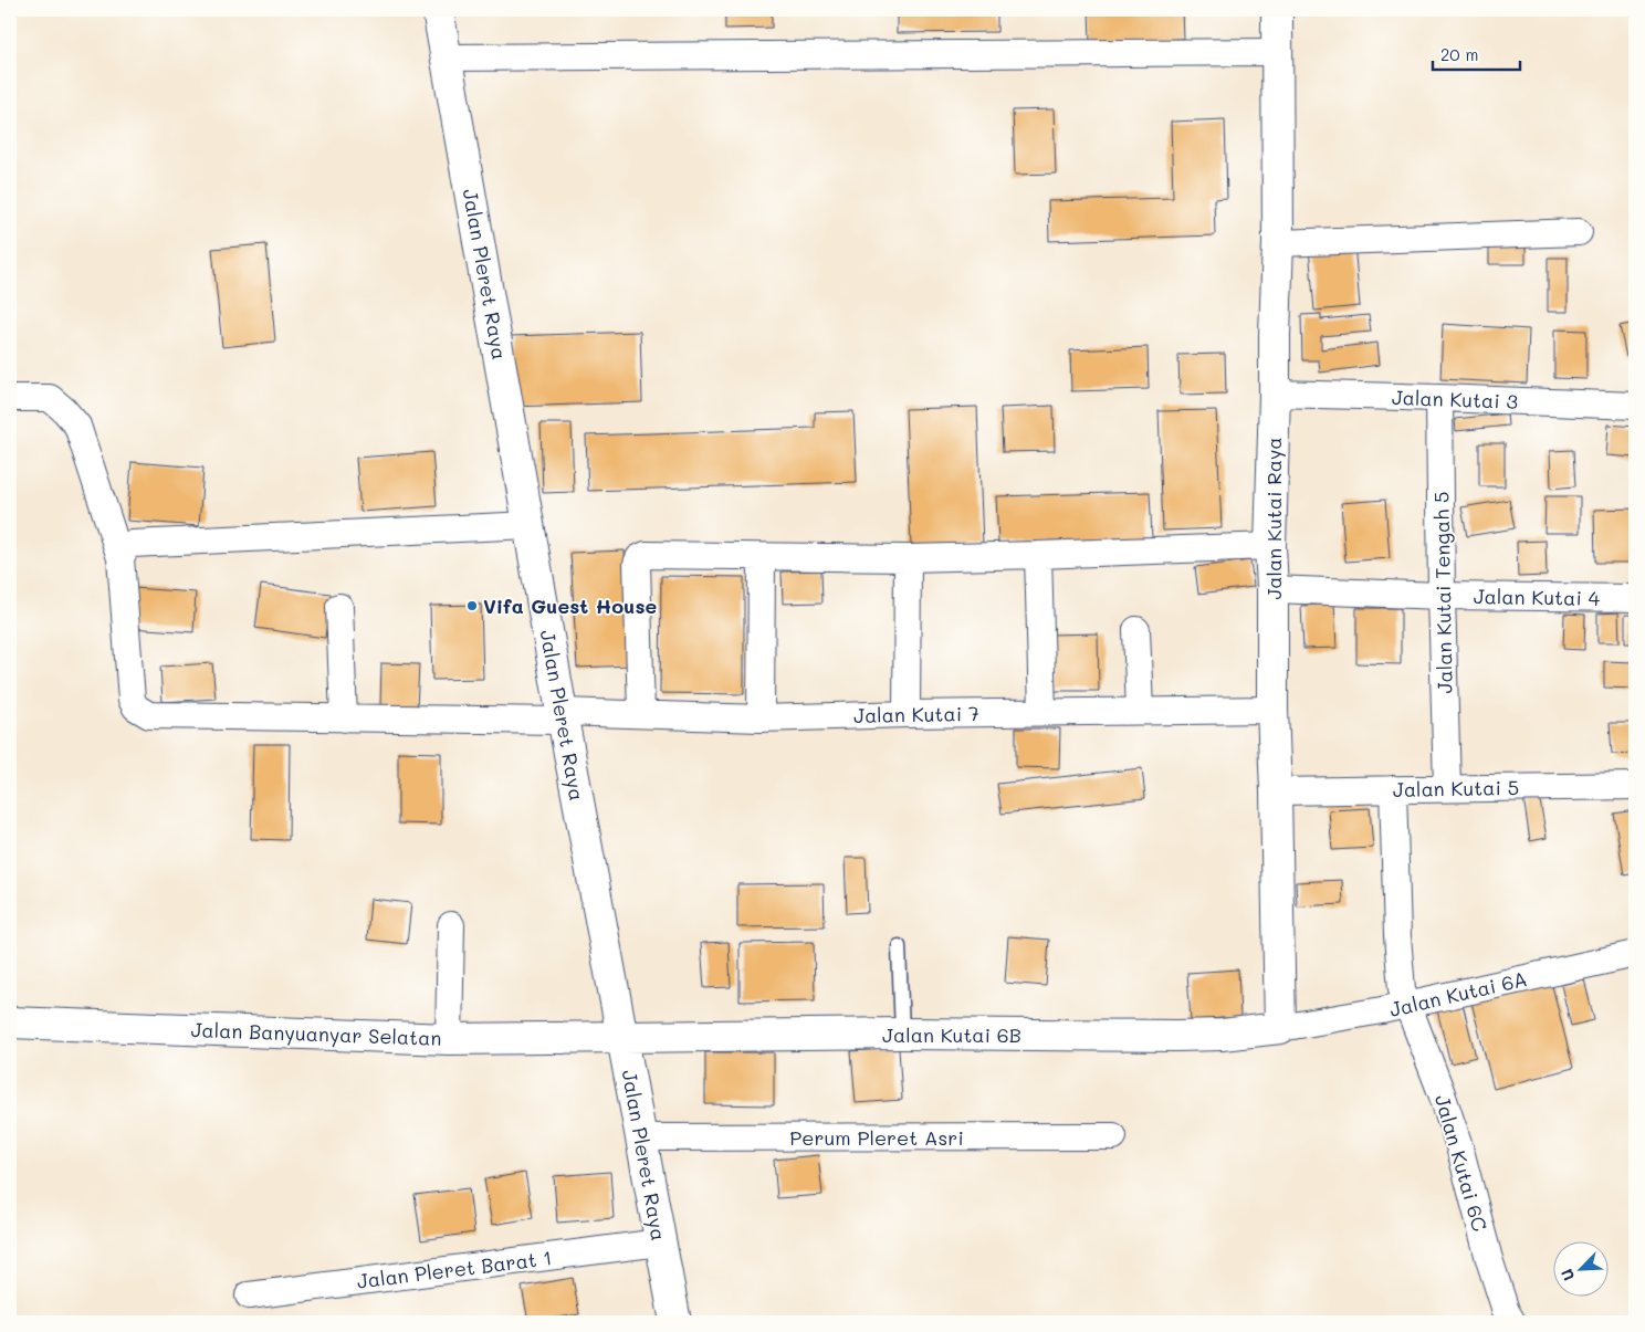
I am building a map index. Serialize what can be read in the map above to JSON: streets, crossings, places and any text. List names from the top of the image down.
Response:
{
  "streets": {
    "street": [
      "Jalan Pleret Raya",
      "Jalan Kutai 3",
      "Jalan Kutai Raya",
      "Jalan Kutai Tengah 5",
      "Jalan Kutai 4",
      "Jalan Kutai 7",
      "Jalan Kutai 5",
      "Jalan Kutai 6A",
      "Jalan Banyuanyar Selatan",
      "Jalan Kutai 6B",
      "Perum Pleret Asri",
      "Jalan Kutai 6C",
      "Jalan Pleret Barat 1"
    ]
  },
  "crossings": [
    ["Jalan Pleret Raya", "Jalan Kutai 7"],
    ["Jalan Pleret Raya", "Jalan Banyuanyar Selatan"],
    ["Jalan Pleret Raya", "Jalan Kutai 6B"],
    ["Jalan Pleret Raya", "Perum Pleret Asri"],
    ["Jalan Pleret Raya", "Jalan Pleret Barat 1"],
    ["Jalan Kutai 3", "Jalan Kutai Raya"],
    ["Jalan Kutai 3", "Jalan Kutai Tengah 5"],
    ["Jalan Kutai Raya", "Jalan Kutai 4"],
    ["Jalan Kutai Raya", "Jalan Kutai 7"],
    ["Jalan Kutai Raya", "Jalan Kutai 5"],
    ["Jalan Kutai Raya", "Jalan Kutai 6A"],
    ["Jalan Kutai Raya", "Jalan Kutai 6B"],
    ["Jalan Kutai Tengah 5", "Jalan Kutai 4"],
    ["Jalan Kutai Tengah 5", "Jalan Kutai 5"],
    ["Jalan Kutai 5", "Jalan Kutai 6C"],
    ["Jalan Kutai 6A", "Jalan Kutai 6B"],
    ["Jalan Kutai 6A", "Jalan Kutai 6C"],
    ["Jalan Banyuanyar Selatan", "Jalan Kutai 6B"]
  ],
  "places": ["Vifa Guest House"],
  "scale_bar": "20 m",
  "north": "bottom left"
}
